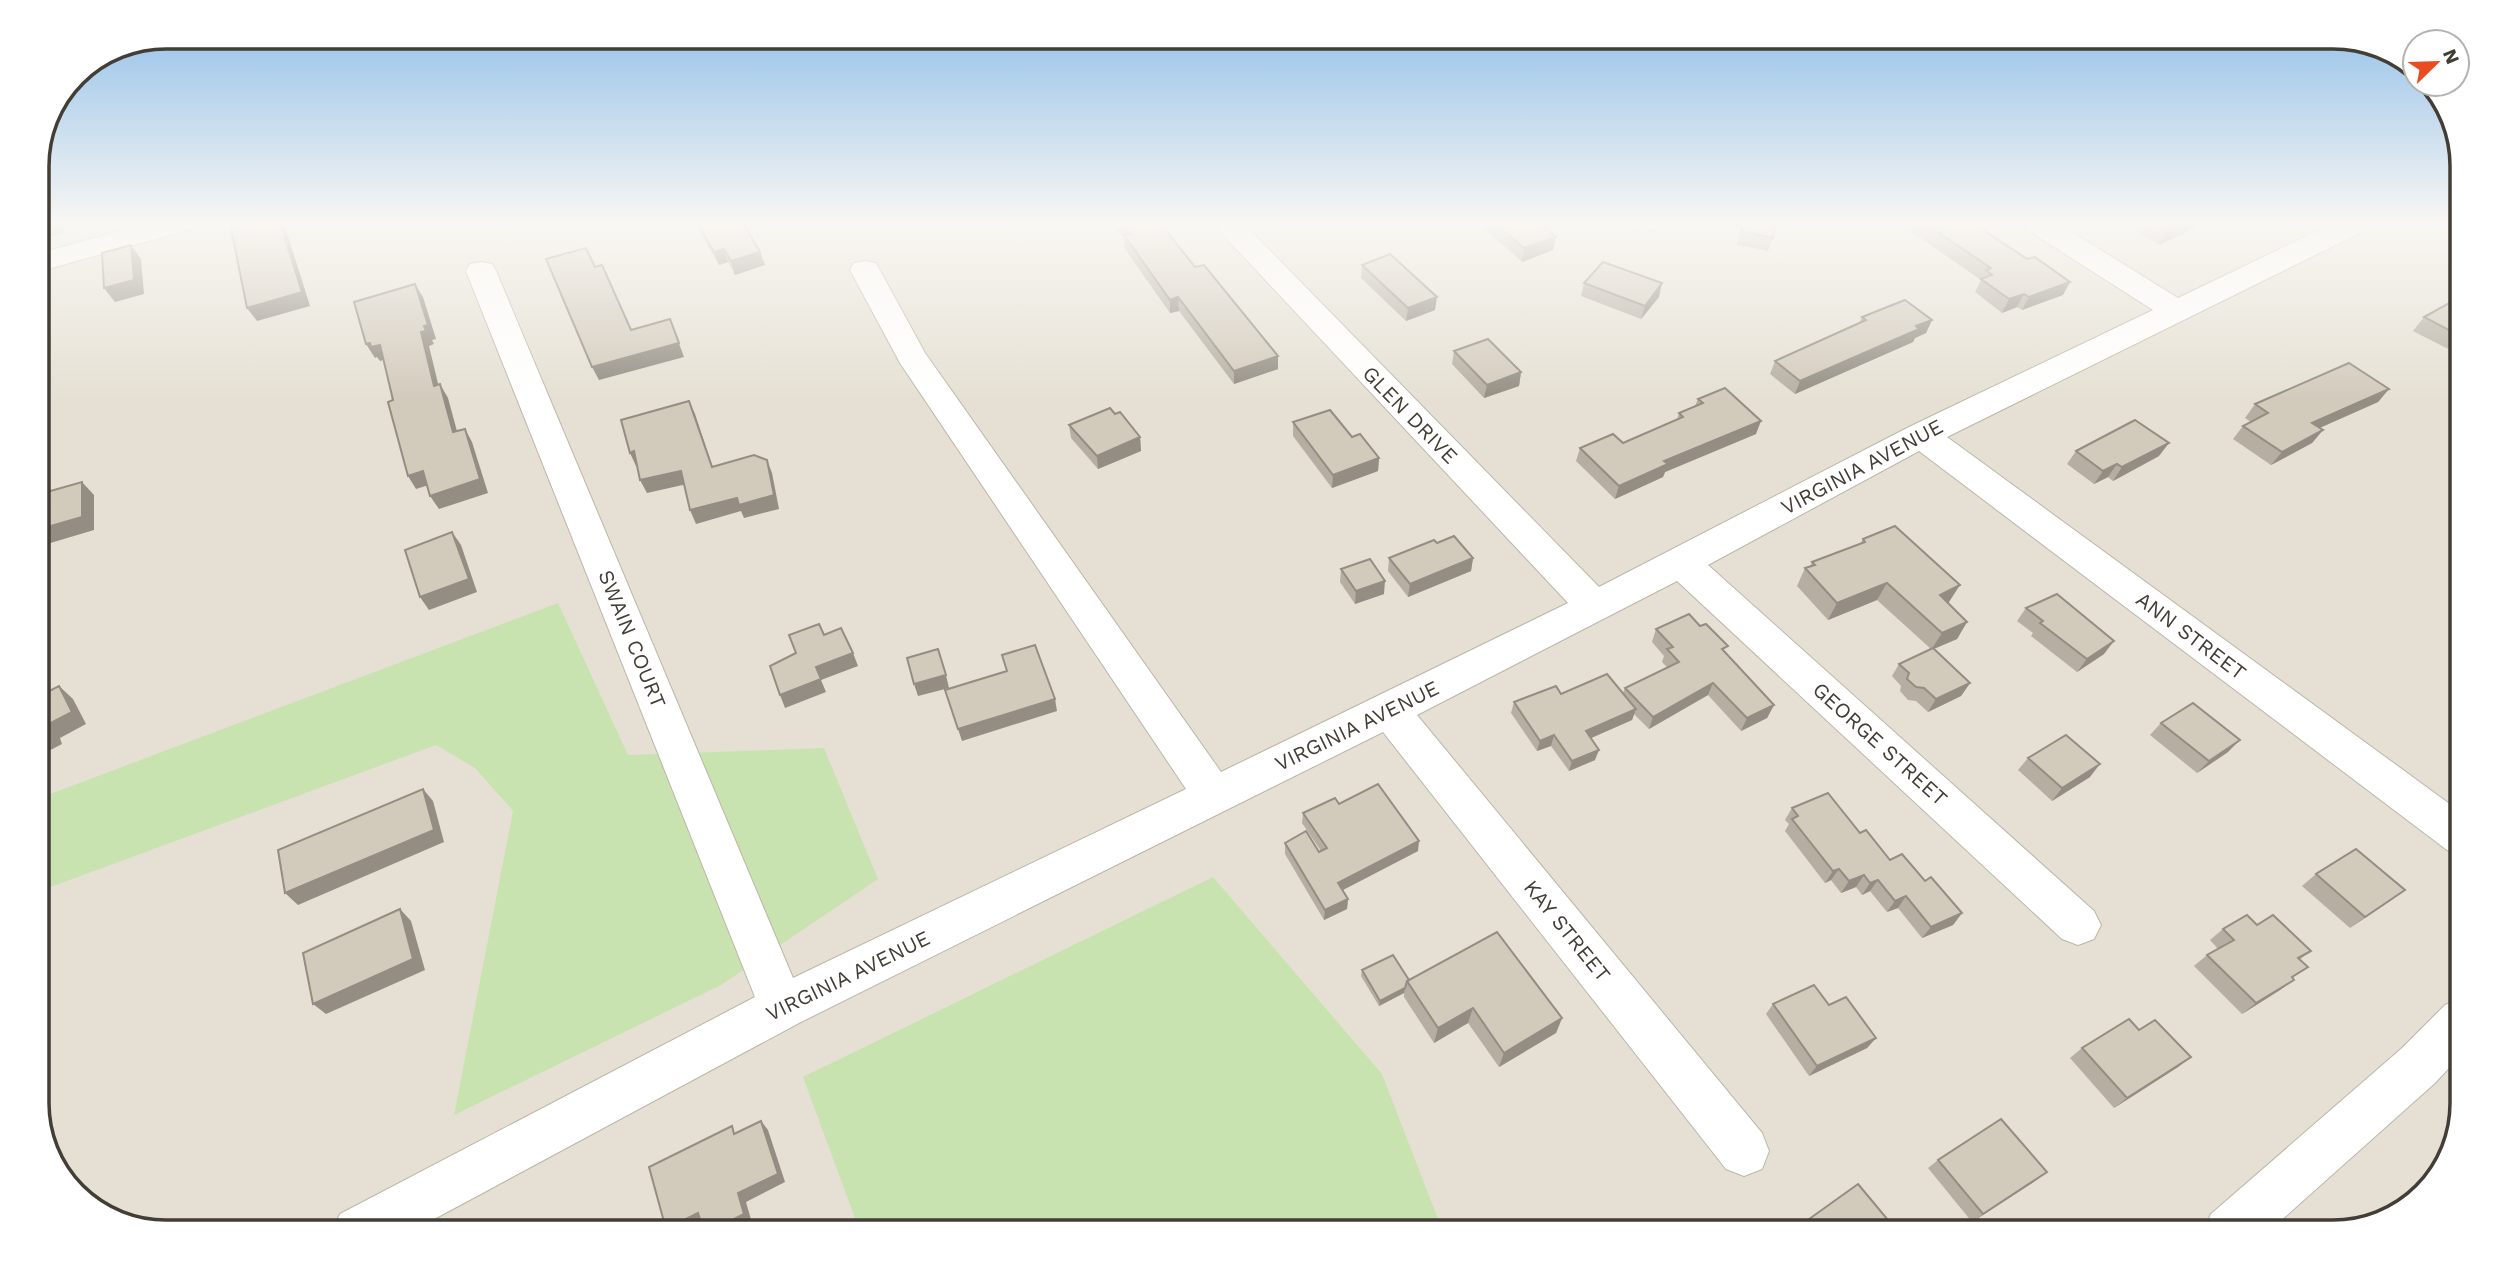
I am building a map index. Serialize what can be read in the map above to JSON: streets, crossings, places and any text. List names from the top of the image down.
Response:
{
  "streets": {
    "street": [
      "GLEN DRIVE",
      "VIRGINIA AVENUE",
      "ANN STREET",
      "SWAIN COURT",
      "GEORGE STREET",
      "KAY STREET"
    ]
  },
  "crossings": [
    ["GLEN DRIVE", "VIRGINIA AVENUE"],
    ["VIRGINIA AVENUE", "ANN STREET"],
    ["VIRGINIA AVENUE", "SWAIN COURT"],
    ["VIRGINIA AVENUE", "GEORGE STREET"],
    ["VIRGINIA AVENUE", "KAY STREET"]
  ],
  "north": "top right"
}
